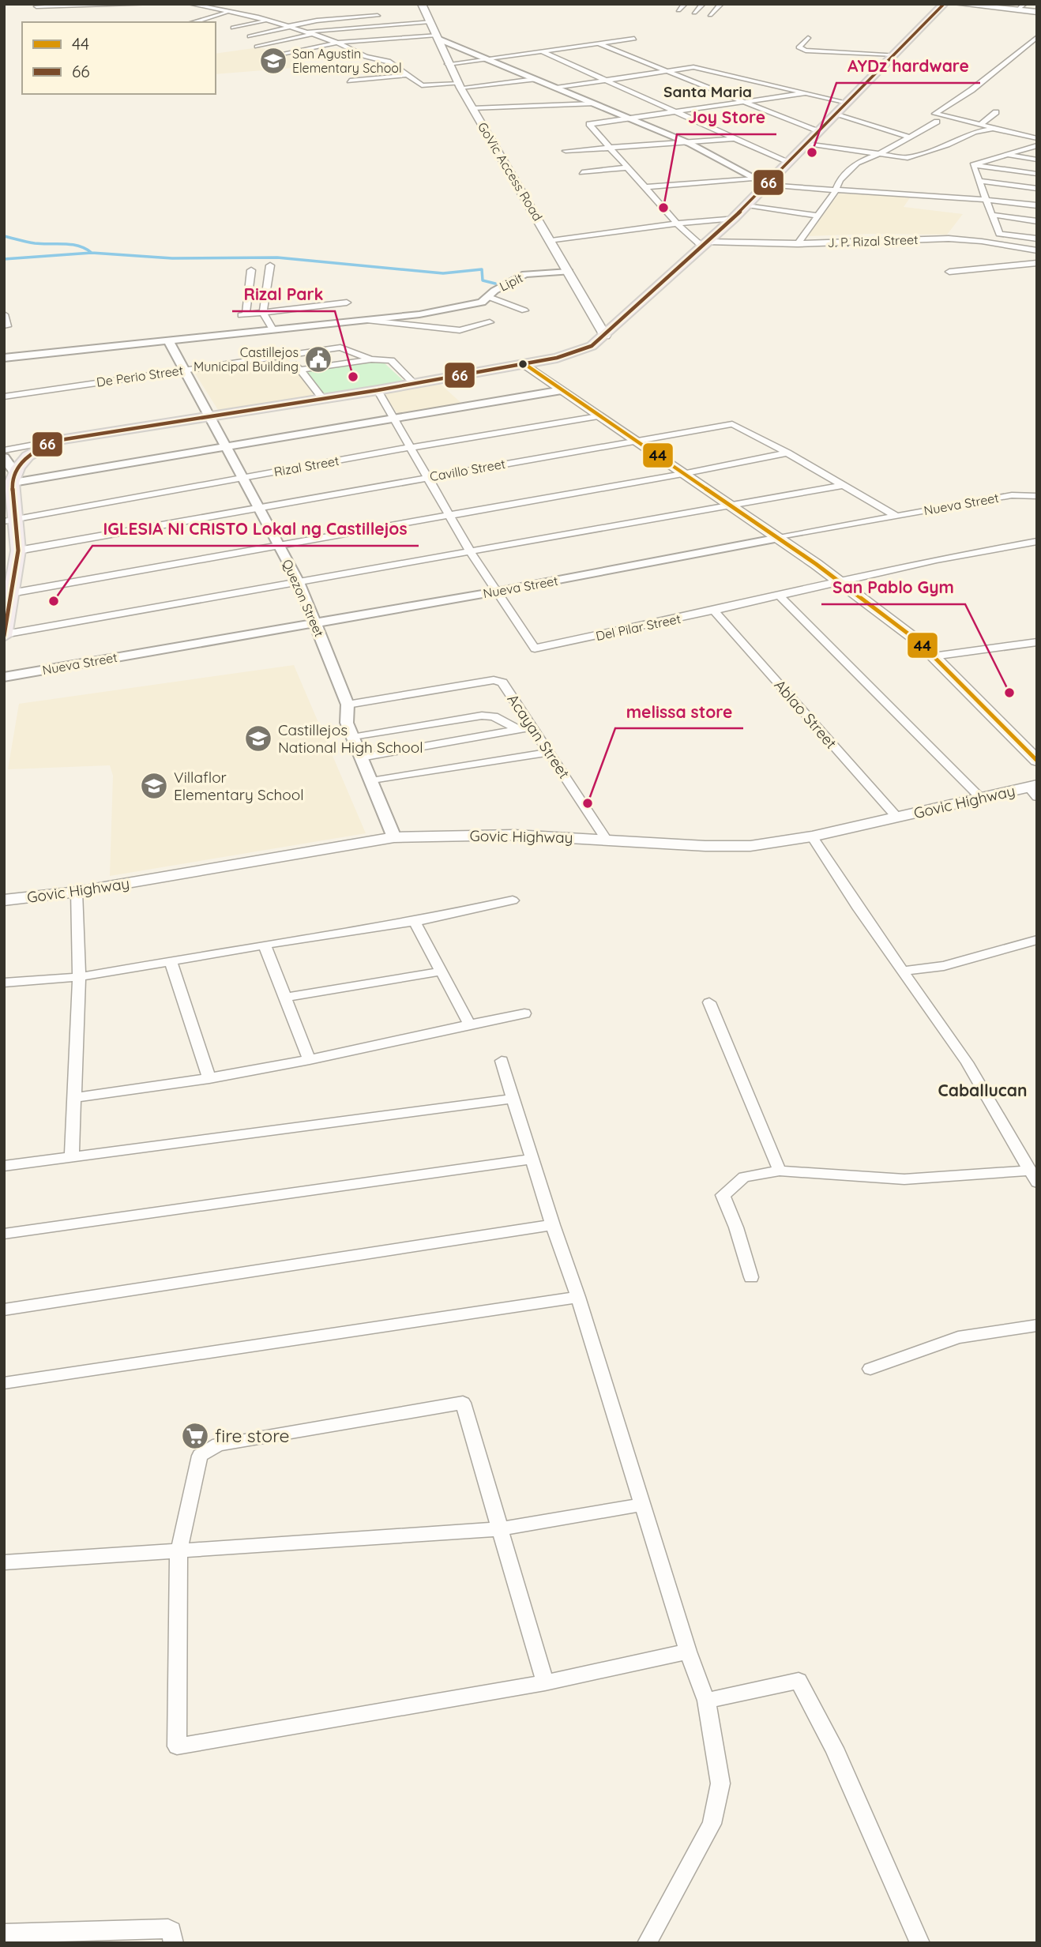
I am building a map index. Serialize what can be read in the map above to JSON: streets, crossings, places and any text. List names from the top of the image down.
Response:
{
  "streets": {
    "main road": ["GoVic Access Road", "Govic Highway"],
    "street": [
      "J. P. Rizal Street",
      "Lipit",
      "De Perio Street",
      "Rizal Street",
      "Cavillo Street",
      "Nueva Street",
      "Quezon Street",
      "Del Pilar Street",
      "Ablao Street",
      "Acayan Street"
    ]
  },
  "crossings": [
    ["GoVic Access Road", "Lipit"],
    ["Lipit", "Quezon Street"],
    ["De Perio Street", "Quezon Street"],
    ["Rizal Street", "Quezon Street"],
    ["Rizal Street", "Del Pilar Street"],
    ["Cavillo Street", "Nueva Street"],
    ["Cavillo Street", "Quezon Street"],
    ["Cavillo Street", "Del Pilar Street"],
    ["Nueva Street", "Quezon Street"],
    ["Nueva Street", "Del Pilar Street"],
    ["Quezon Street", "Acayan Street"],
    ["Quezon Street", "Govic Highway"],
    ["Del Pilar Street", "Ablao Street"],
    ["Ablao Street", "Govic Highway"],
    ["Acayan Street", "Govic Highway"]
  ],
  "districts": ["Santa Maria", "Caballucan"],
  "places": {
    "school or university": ["San Agustin Elementary School", "Castillejos National High School", "Villaflor Elementary School"],
    "other": [
      "AYDz hardware",
      "Joy Store",
      "Rizal Park",
      "IGLESIA NI CRISTO Lokal ng Castillejos",
      "San Pablo Gym",
      "melissa store"
    ],
    "public building": ["Castillejos Municipal Building"],
    "supermarket": ["fire store"]
  },
  "lines": ["transit line 66", "transit line 44"],
  "legend": ["44", "66"]
}
